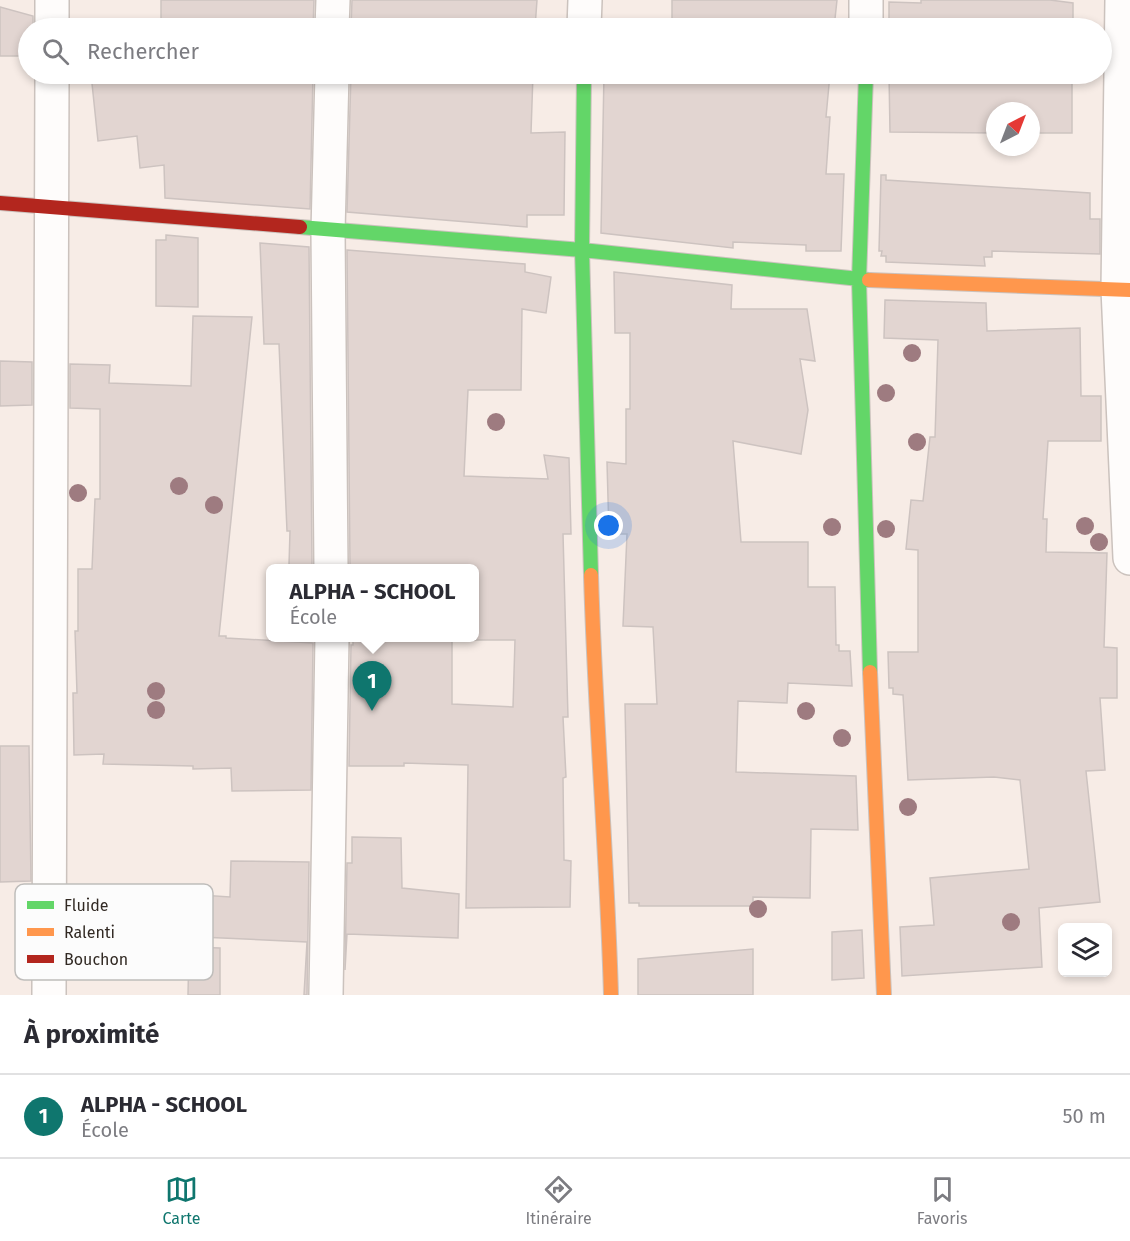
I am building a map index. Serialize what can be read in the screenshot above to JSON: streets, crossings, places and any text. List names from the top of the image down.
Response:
{
  "legend": ["Fluide", "Ralenti", "Bouchon"],
  "north": "top right",
  "page": {
    "search": "Rechercher",
    "popup": ["ALPHA - SCHOOL", "École"],
    "pins": "1",
    "heading": "À proximité",
    "list": [
      {
        "mark": "1",
        "name": "ALPHA - SCHOOL",
        "note": "École",
        "value": "50 m"
      }
    ],
    "nav": ["Carte", "Itinéraire", "Favoris"]
  }
}
